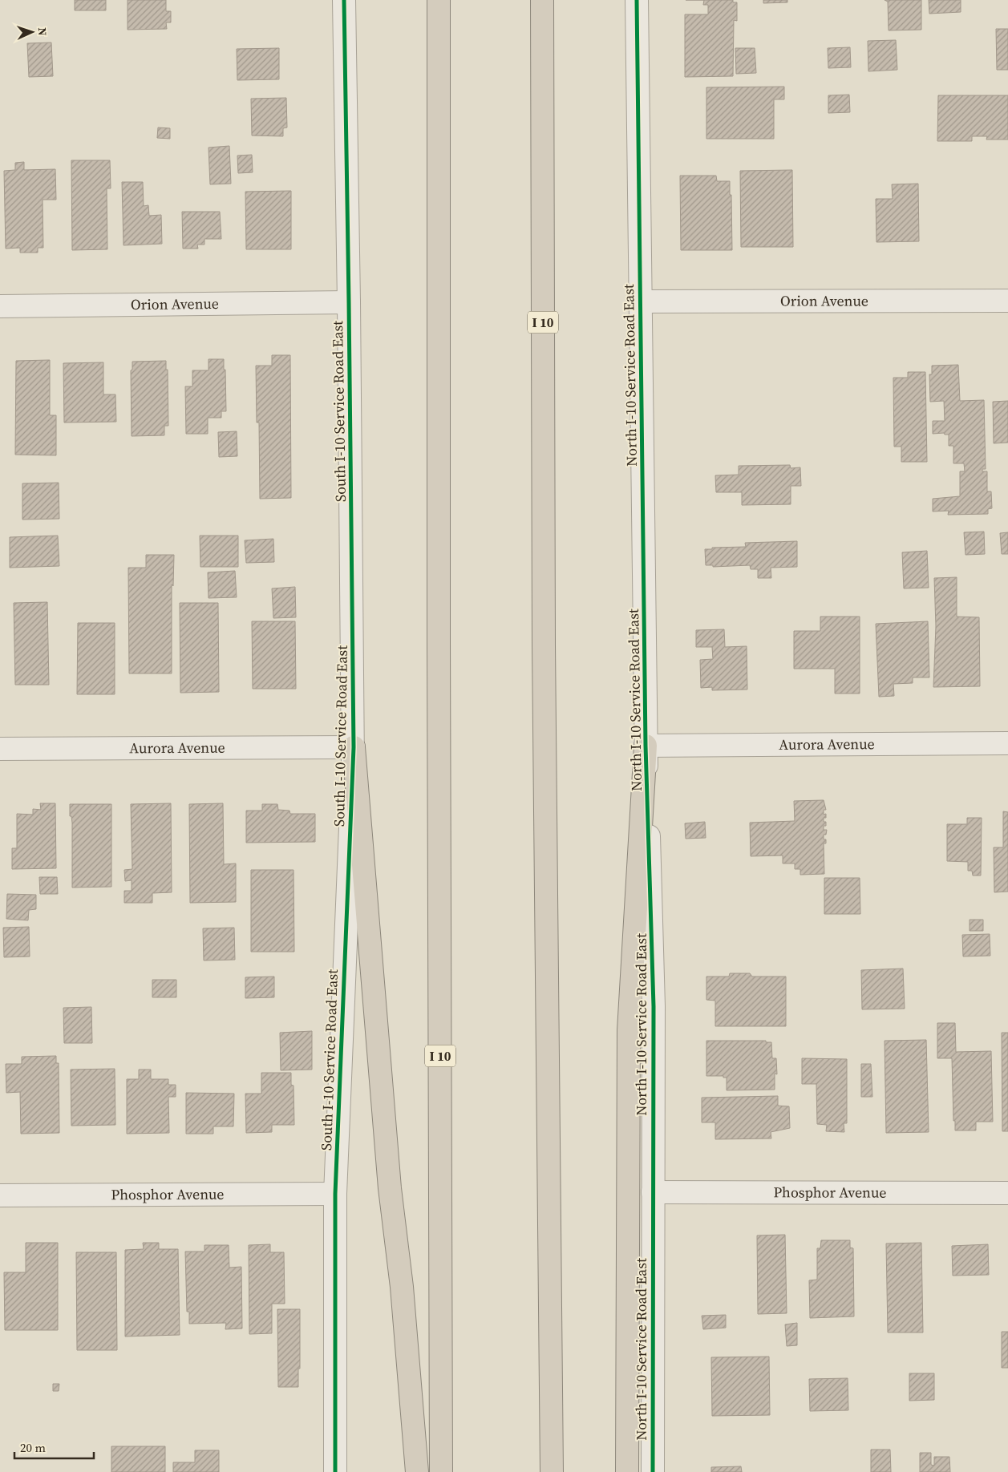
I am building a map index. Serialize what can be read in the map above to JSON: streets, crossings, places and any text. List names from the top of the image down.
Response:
{
  "streets": {
    "highway": ["I 10"],
    "street": [
      "Orion Avenue",
      "North I-10 Service Road East",
      "South I-10 Service Road East",
      "Aurora Avenue",
      "Phosphor Avenue"
    ]
  },
  "crossings": [
    ["Orion Avenue", "North I-10 Service Road East"],
    ["Orion Avenue", "South I-10 Service Road East"],
    ["North I-10 Service Road East", "Aurora Avenue"],
    ["North I-10 Service Road East", "Phosphor Avenue"],
    ["South I-10 Service Road East", "Aurora Avenue"],
    ["South I-10 Service Road East", "Phosphor Avenue"]
  ],
  "scale_bar": "20 m",
  "north": "right"
}
